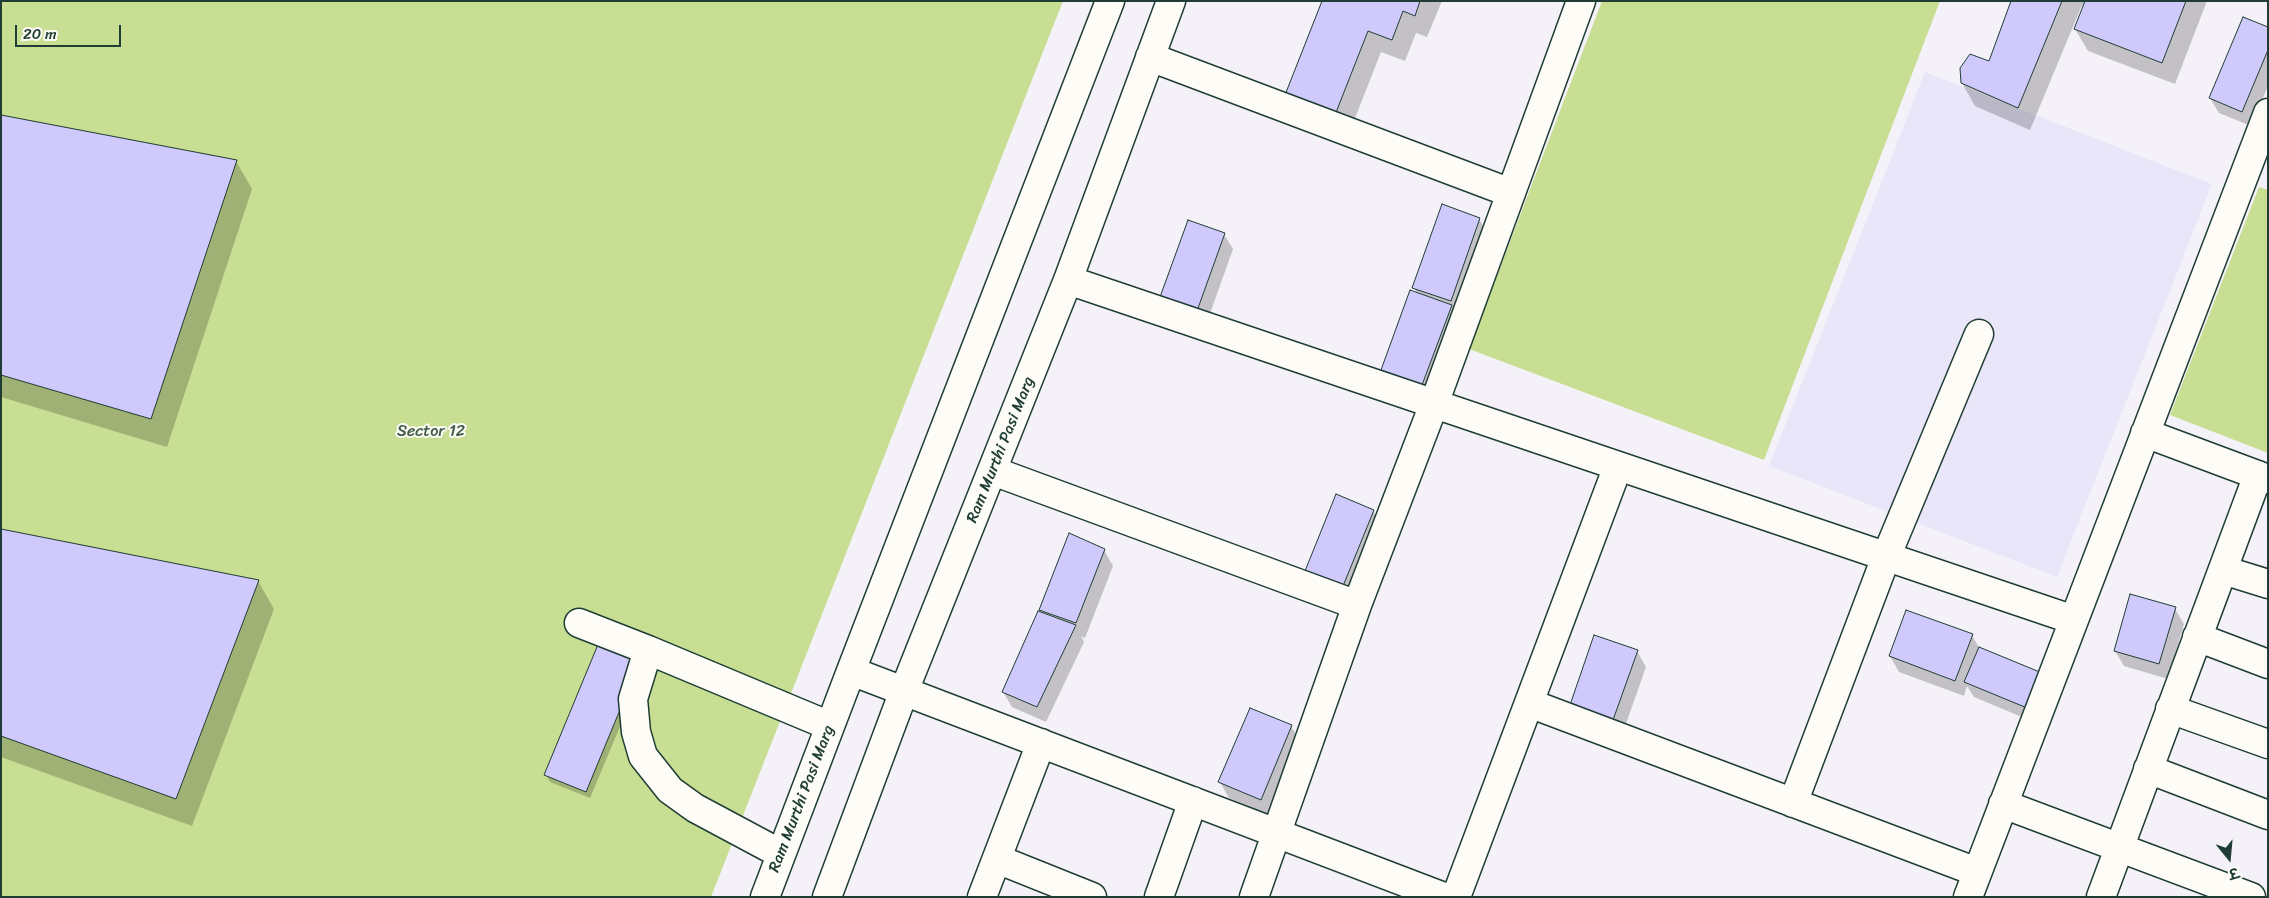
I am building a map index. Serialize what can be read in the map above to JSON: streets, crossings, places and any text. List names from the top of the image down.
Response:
{
  "streets": {
    "street": ["Ram Murthi Pasi Marg"]
  },
  "parks": ["Sector 12"],
  "scale_bar": "20 m",
  "north": "bottom"
}
